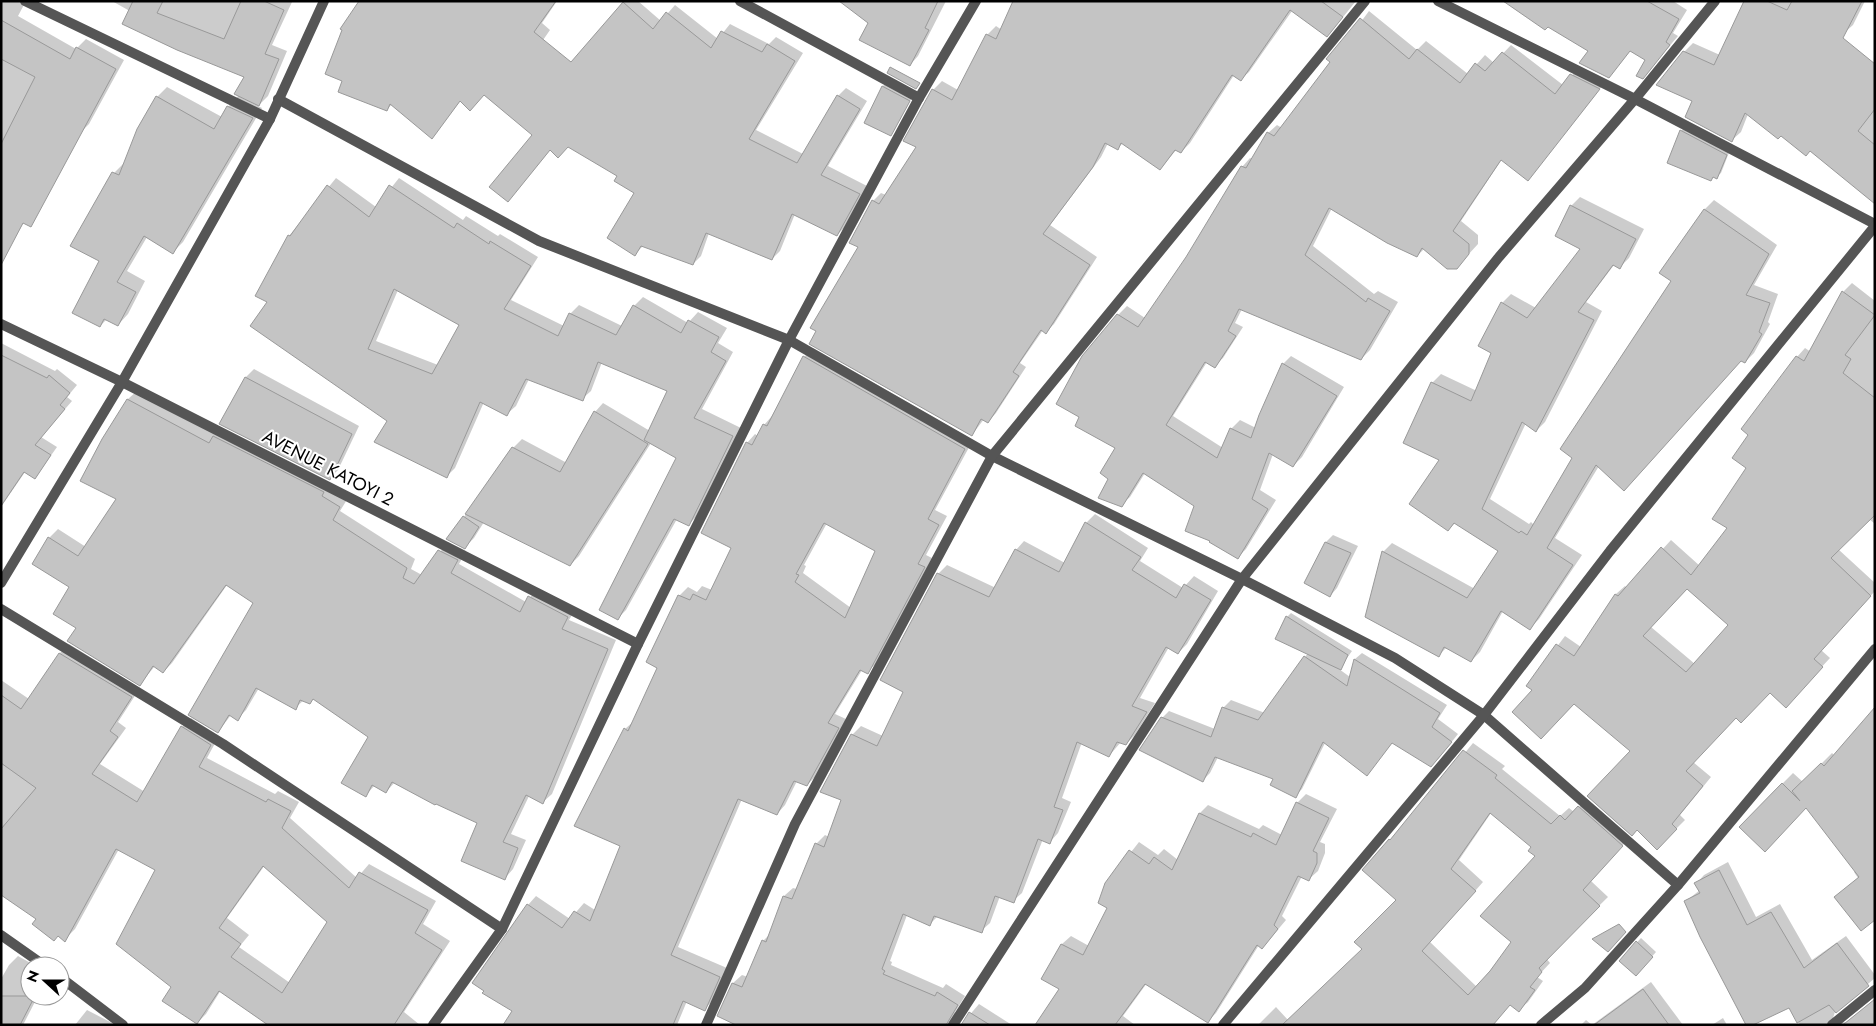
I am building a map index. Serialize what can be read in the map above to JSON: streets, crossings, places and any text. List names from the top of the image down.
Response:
{
  "streets": {
    "street": ["AVENUE KATOYI 2"]
  },
  "north": "left"
}
